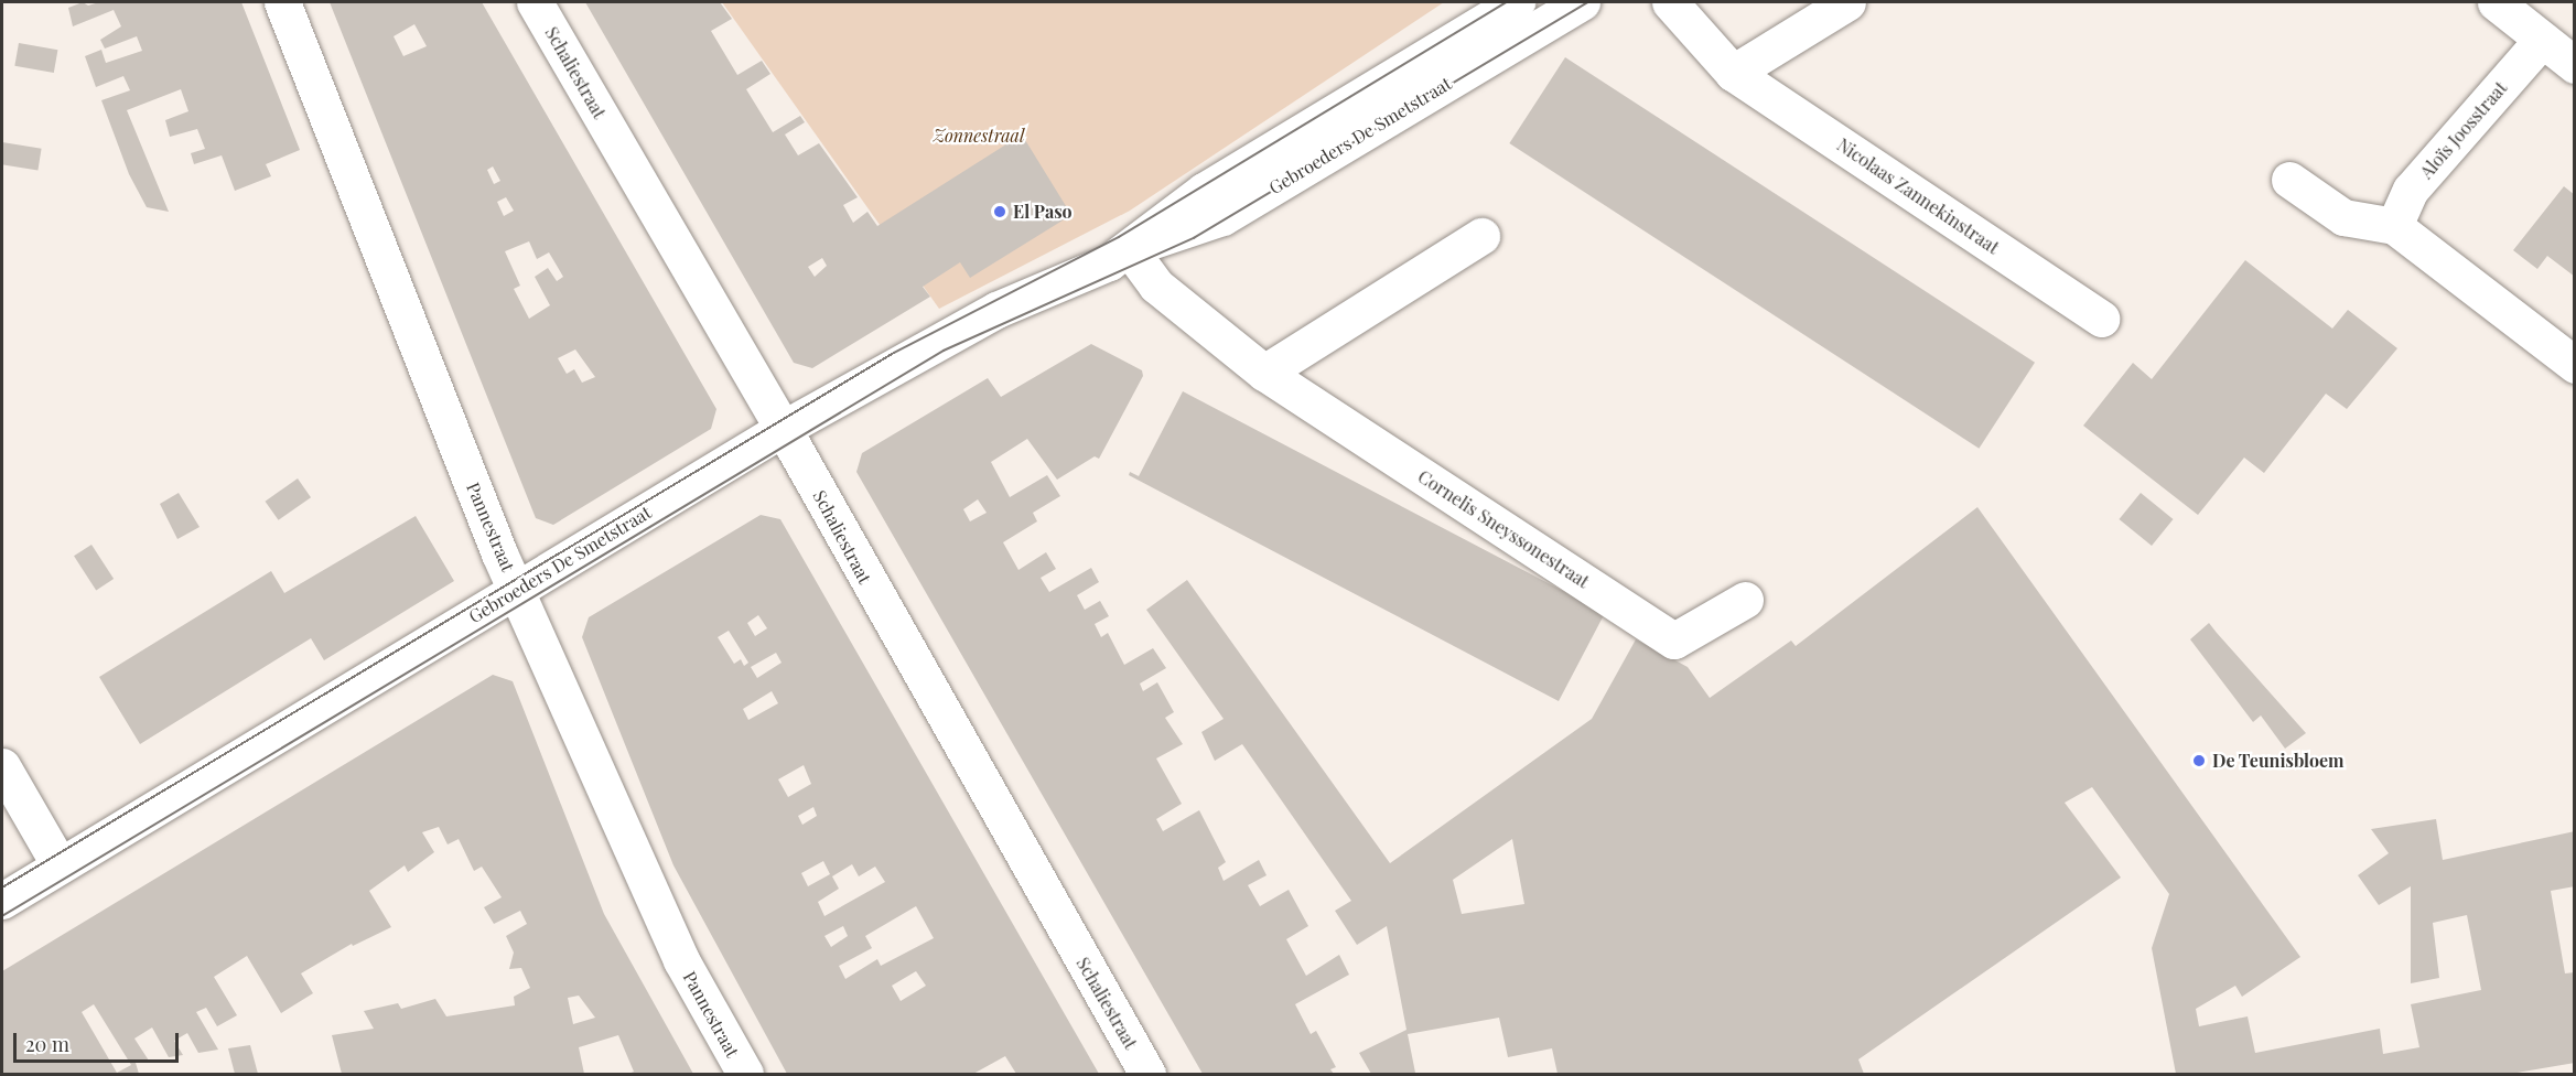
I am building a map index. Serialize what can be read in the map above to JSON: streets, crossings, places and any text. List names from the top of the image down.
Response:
{
  "streets": {
    "street": [
      "Schaliestraat",
      "Aloïs Joosstraat",
      "Gebroeders De Smetstraat",
      "Nicolaas Zannekinstraat",
      "Pannestraat",
      "Cornelis Sneyssonestraat"
    ]
  },
  "crossings": [
    ["Schaliestraat", "Gebroeders De Smetstraat"],
    ["Gebroeders De Smetstraat", "Pannestraat"],
    ["Gebroeders De Smetstraat", "Cornelis Sneyssonestraat"]
  ],
  "parks": ["Zonnestraal"],
  "places": ["El Paso", "De Teunisbloem"],
  "scale_bar": "20 m"
}
